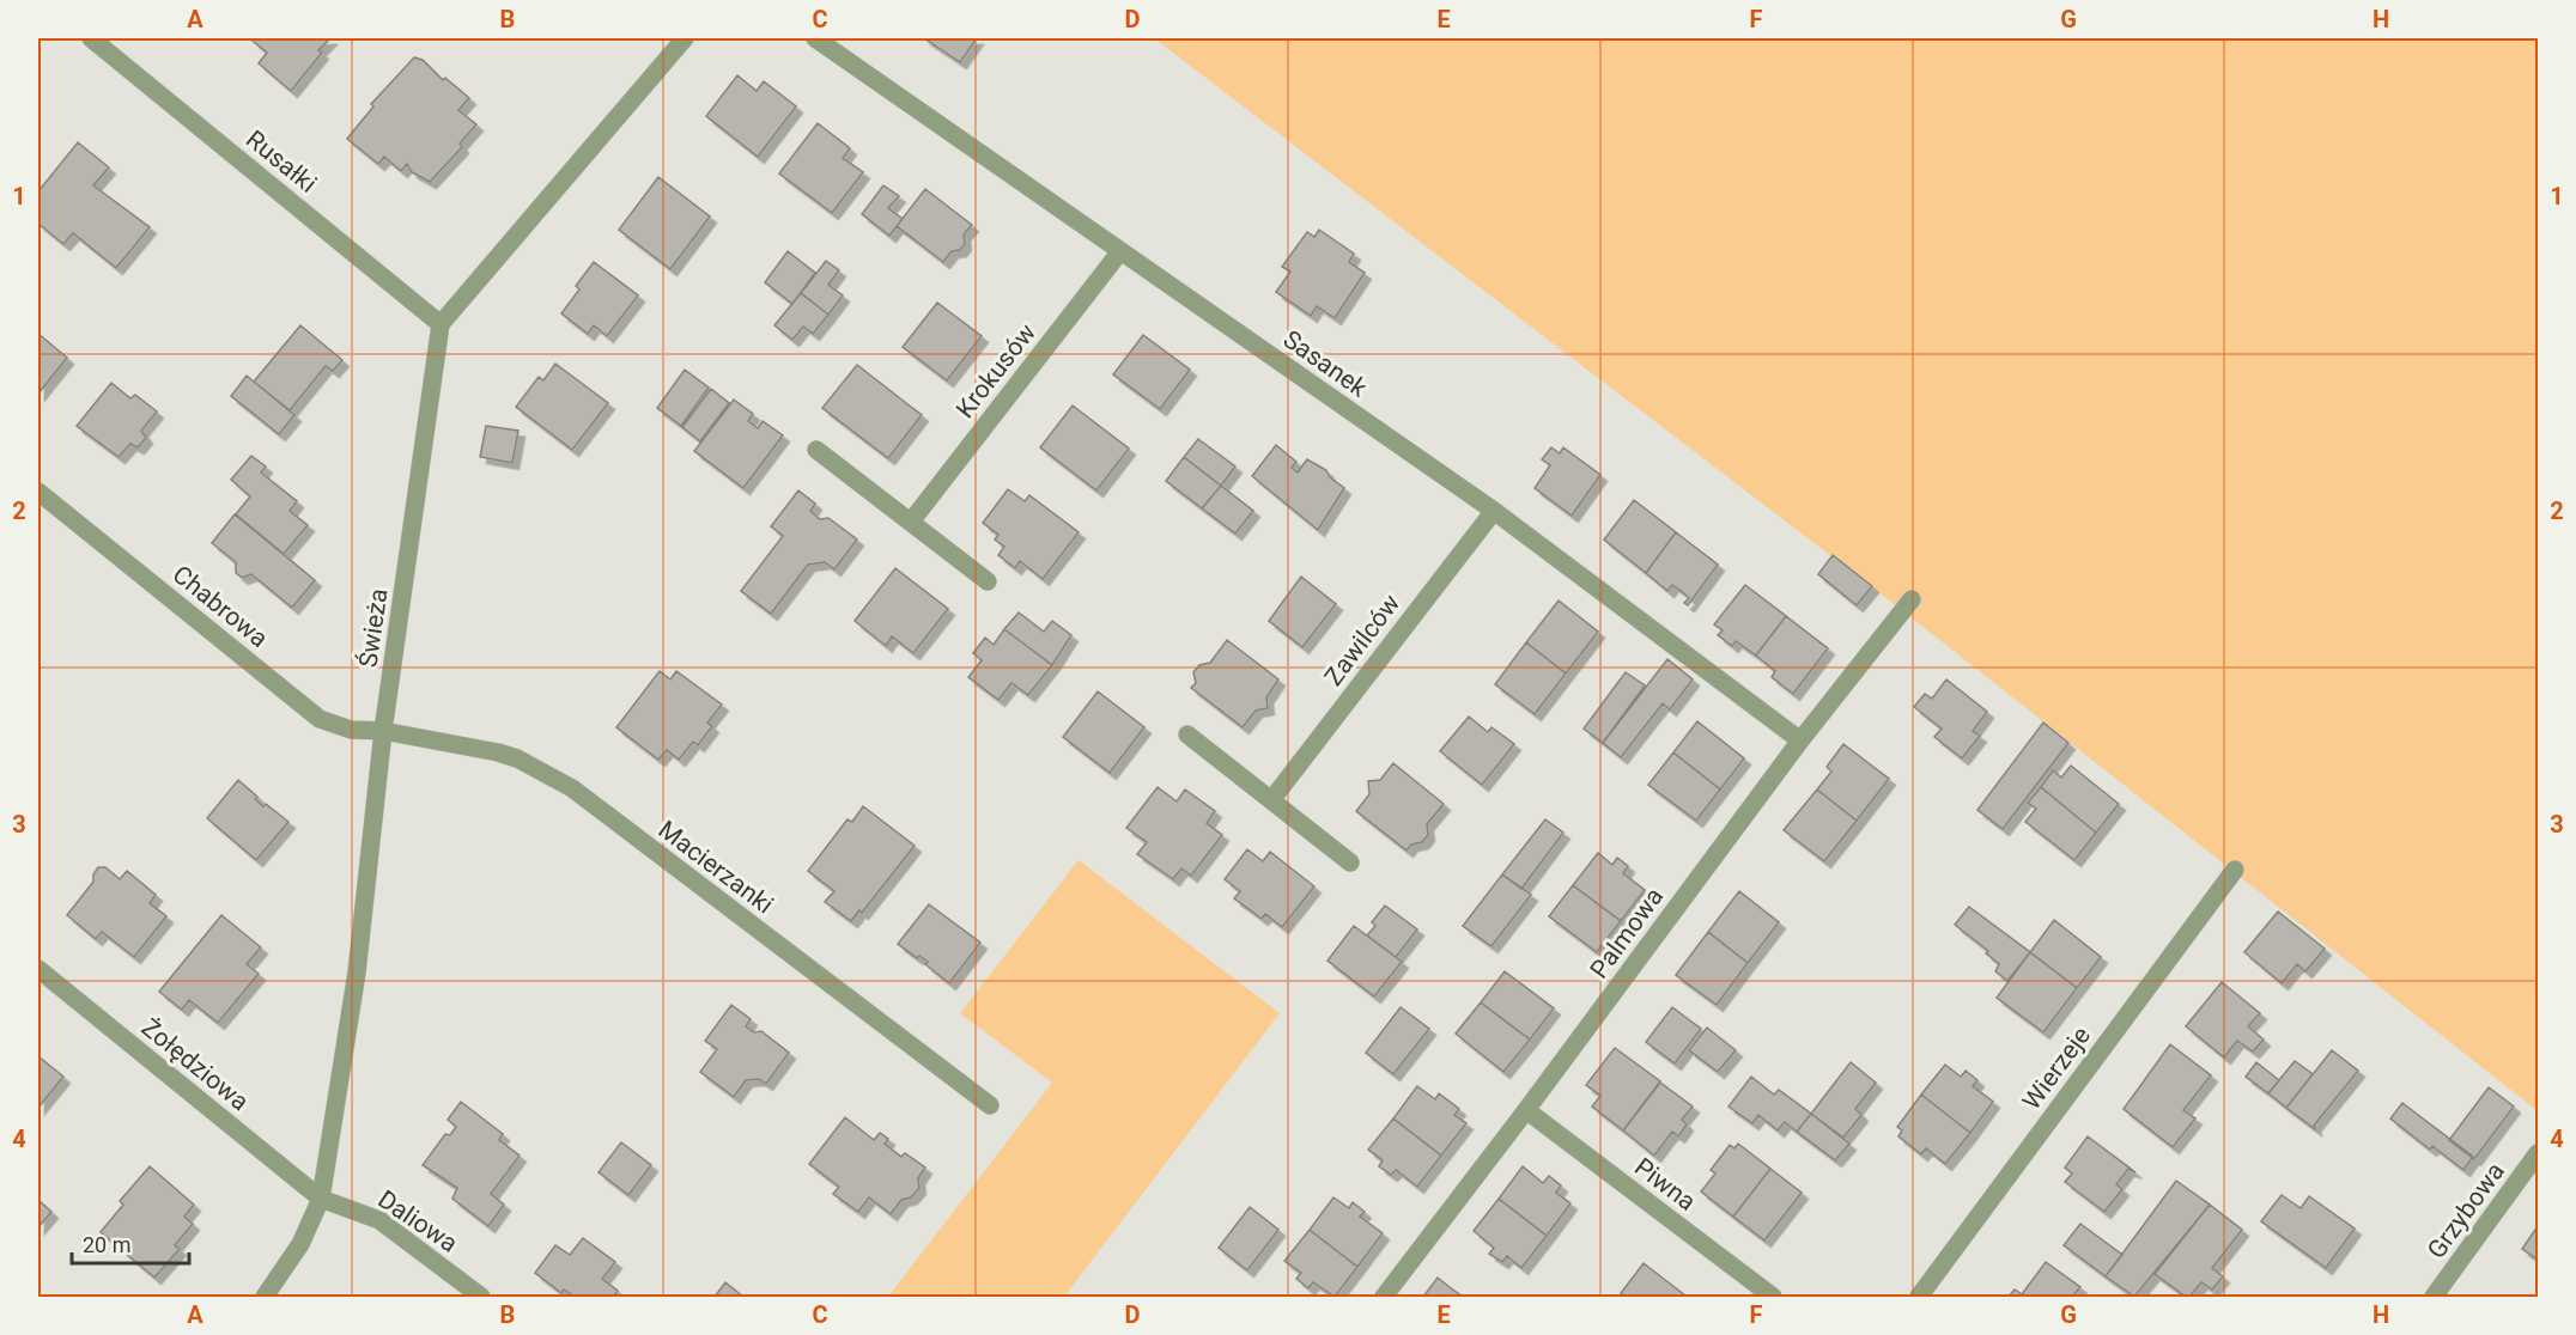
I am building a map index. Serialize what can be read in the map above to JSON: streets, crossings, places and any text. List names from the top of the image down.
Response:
{
  "streets": {
    "street": [
      "Rusałki",
      "Sasanek",
      "Krokusów",
      "Chabrowa",
      "Świeża",
      "Zawilców",
      "Macierzanki",
      "Palmowa",
      "Żołędziowa",
      "Wierzeje",
      "Piwna",
      "Grzybowa",
      "Daliowa"
    ]
  },
  "crossings": [
    ["Rusałki", "Świeża"],
    ["Sasanek", "Krokusów"],
    ["Sasanek", "Zawilców"],
    ["Sasanek", "Palmowa"],
    ["Chabrowa", "Świeża"],
    ["Chabrowa", "Macierzanki"],
    ["Świeża", "Macierzanki"],
    ["Świeża", "Żołędziowa"],
    ["Świeża", "Daliowa"],
    ["Palmowa", "Piwna"],
    ["Żołędziowa", "Daliowa"]
  ],
  "scale_bar": "20 m",
  "grid": {
    "columns": [
      "A",
      "B",
      "C",
      "D",
      "E",
      "F",
      "G",
      "H"
    ],
    "rows": [
      "1",
      "2",
      "3",
      "4"
    ]
  }
}
